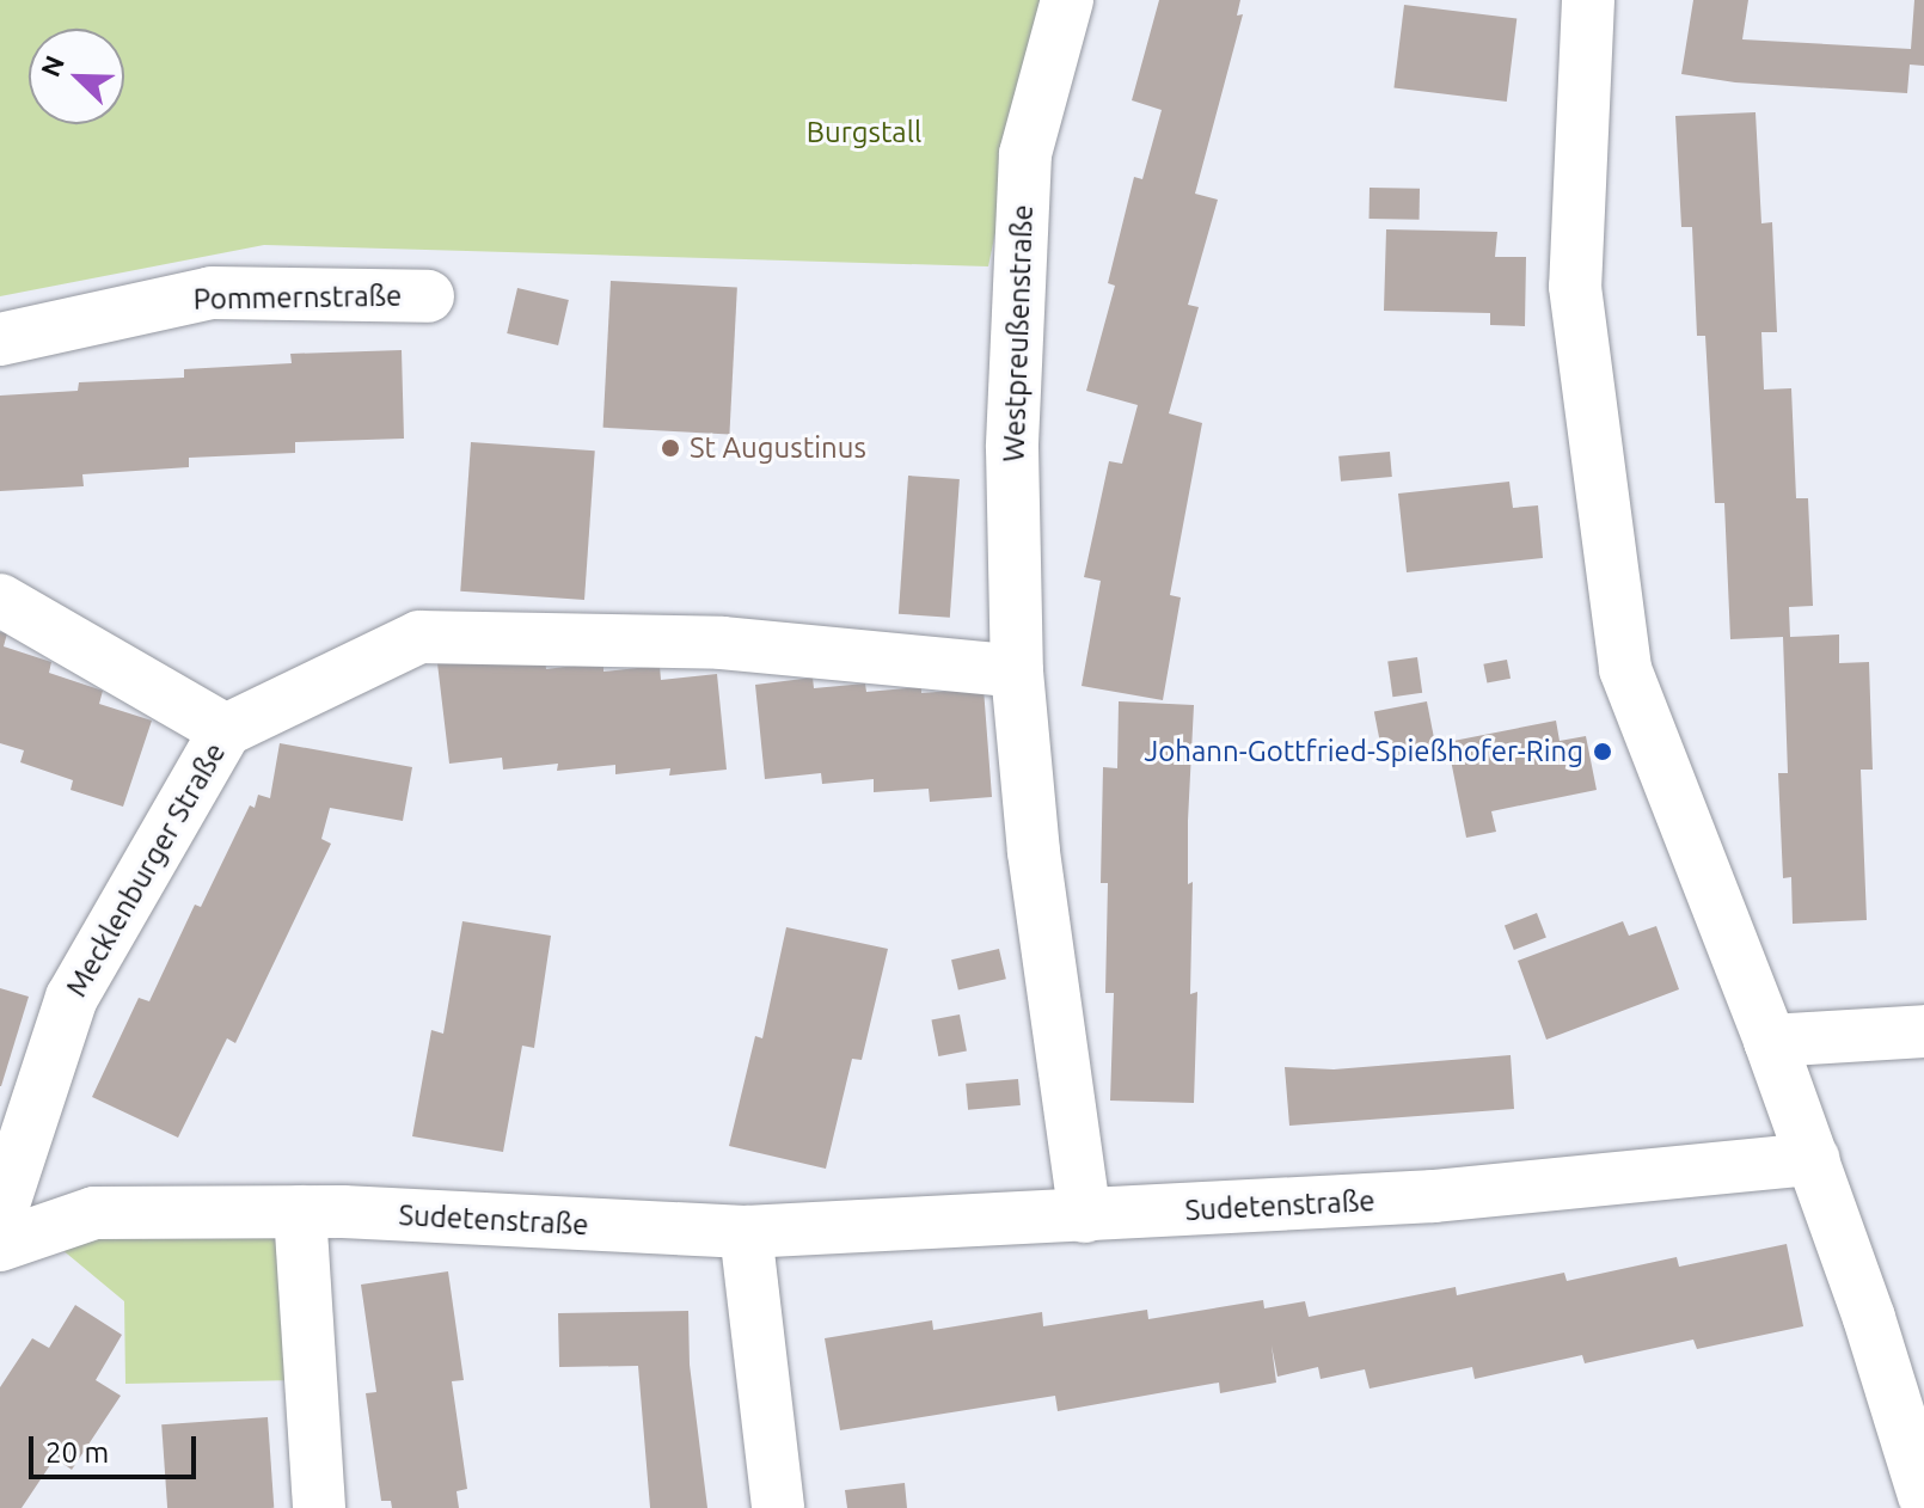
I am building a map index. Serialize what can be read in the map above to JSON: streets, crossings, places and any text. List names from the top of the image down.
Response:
{
  "streets": {
    "street": [
      "Pommernstraße",
      "Westpreußenstraße",
      "Mecklenburger Straße",
      "Sudetenstraße"
    ]
  },
  "crossings": [
    ["Westpreußenstraße", "Mecklenburger Straße"],
    ["Westpreußenstraße", "Sudetenstraße"]
  ],
  "parks": ["Burgstall"],
  "places": ["St Augustinus", "Johann-Gottfried-Spießhofer-Ring"],
  "scale_bar": "20 m",
  "north": "top left"
}
